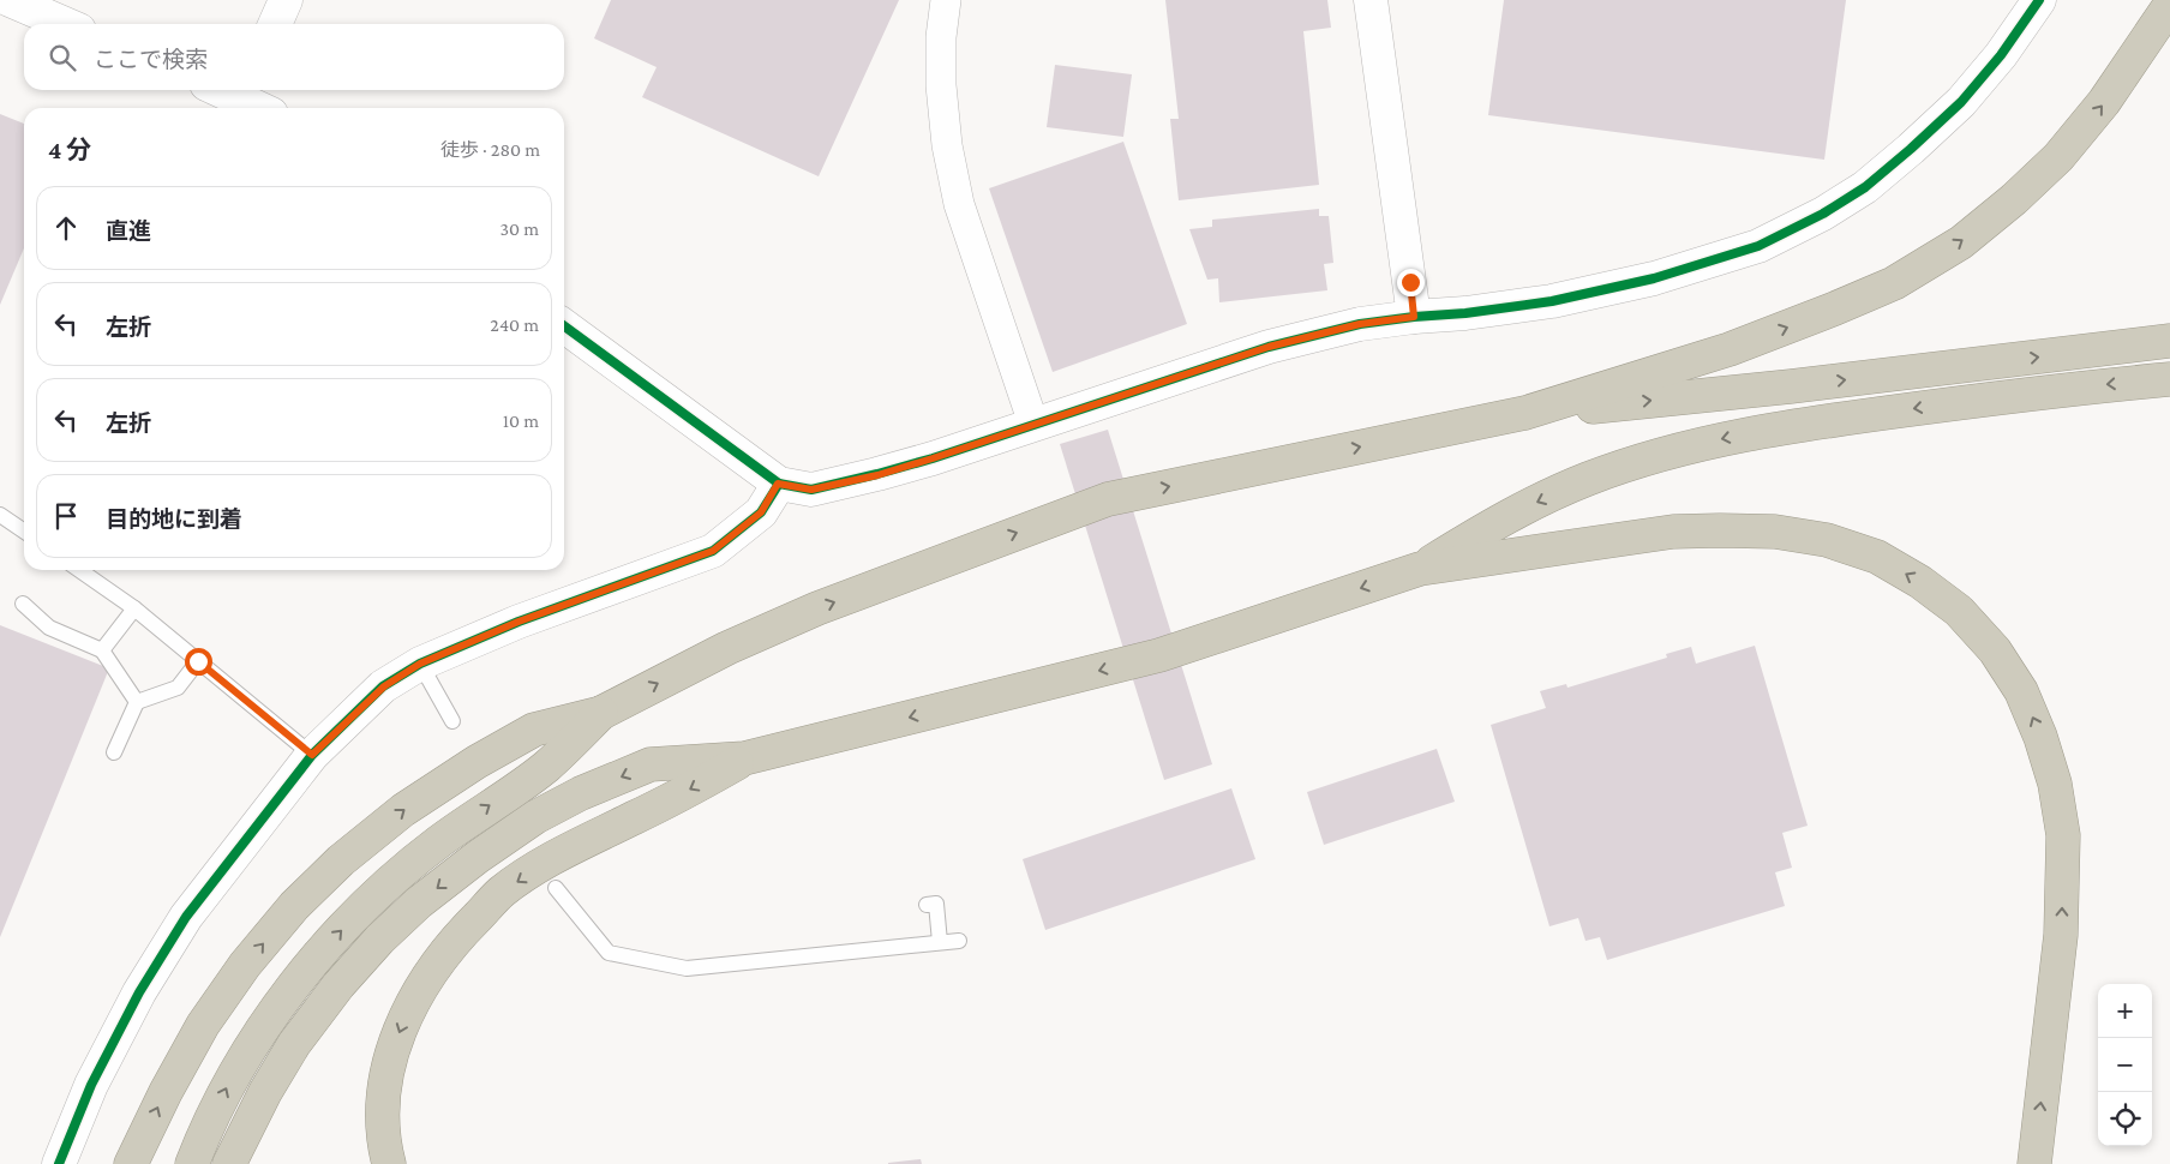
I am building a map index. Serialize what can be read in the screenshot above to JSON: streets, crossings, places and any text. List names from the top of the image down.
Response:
{
  "page": {
    "search": "ここで検索",
    "heading": ["4 分", "徒歩 · 280 m"],
    "list": [
      ["直進", "30 m"],
      ["左折", "240 m"],
      ["左折", "10 m"],
      "目的地に到着"
    ],
    "map_buttons": ["+", "−"]
  }
}
